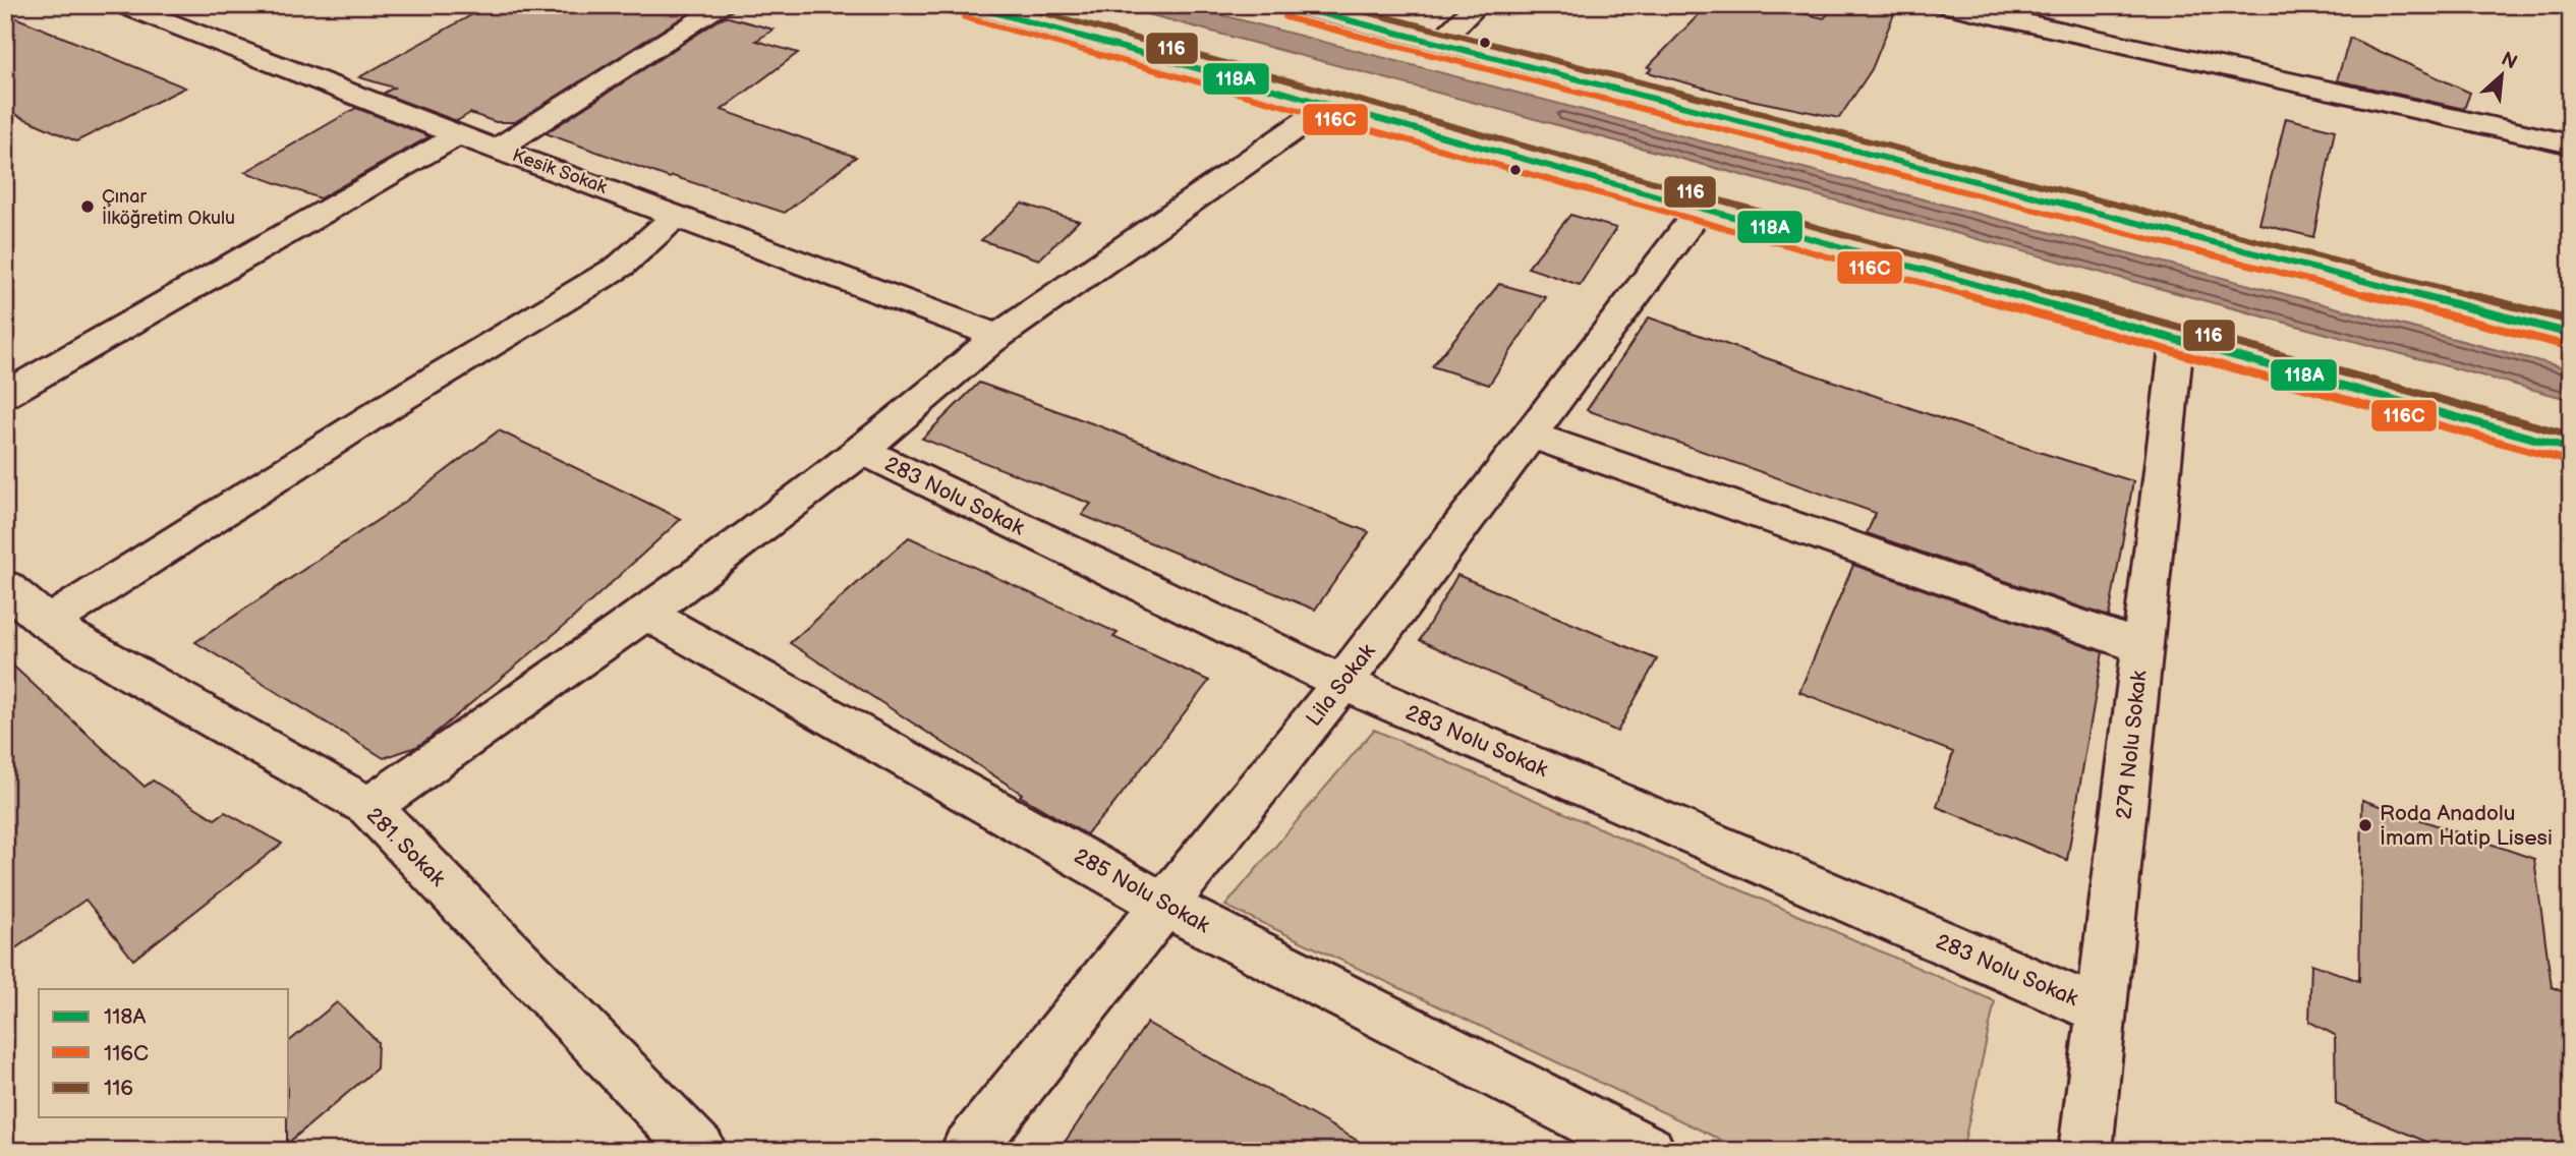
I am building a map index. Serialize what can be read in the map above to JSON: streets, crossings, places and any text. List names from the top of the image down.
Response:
{
  "streets": {
    "street": [
      "Kesik Sokak",
      "283 Nolu Sokak",
      "Lila Sokak",
      "279 Nolu Sokak",
      "281. Sokak",
      "285 Nolu Sokak"
    ]
  },
  "crossings": [
    ["283 Nolu Sokak", "Lila Sokak"],
    ["283 Nolu Sokak", "279 Nolu Sokak"],
    ["Lila Sokak", "285 Nolu Sokak"]
  ],
  "places": ["Çınar İlköğretim Okulu", "Roda Anadolu İmam Hatip Lisesi"],
  "lines": ["transit line 118A", "transit line 116", "transit line 116C"],
  "legend": ["118A", "116C", "116"],
  "north": "top right"
}
